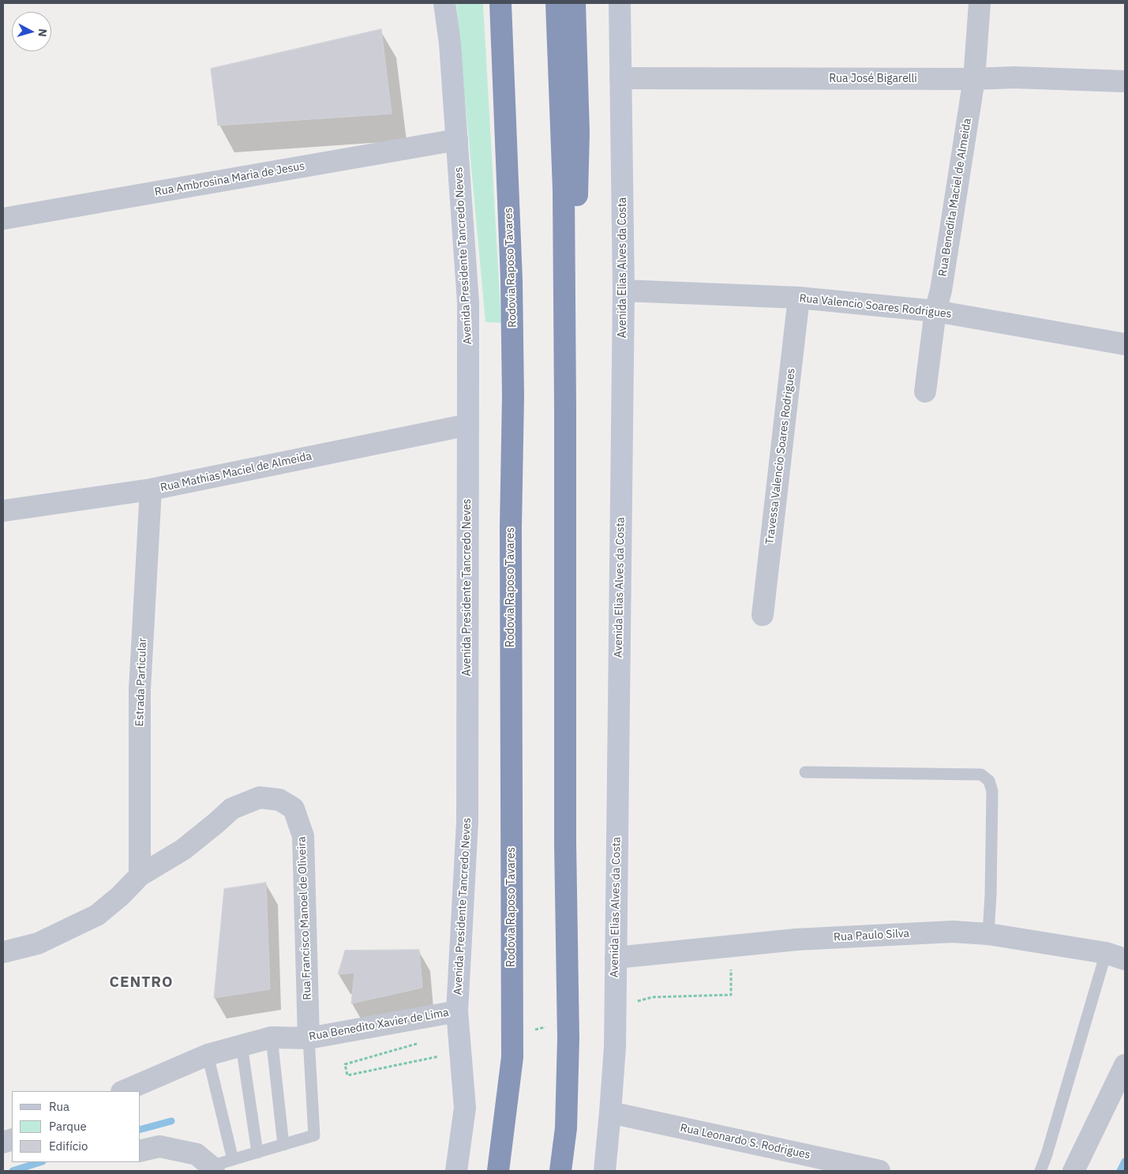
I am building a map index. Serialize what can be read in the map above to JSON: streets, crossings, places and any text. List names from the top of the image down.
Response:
{
  "streets": {
    "highway": ["Rodovia Raposo Tavares"],
    "main road": ["Avenida Presidente Tancredo Neves", "Avenida Elias Alves da Costa"],
    "street": [
      "Rua José Bigarelli",
      "Rua Ambrosina Maria de Jesus",
      "Rua Benedita Maciel de Almeida",
      "Rua Valencio Soares Rodrigues",
      "Travessa Valencio Soares Rodrigues",
      "Rua Mathias Maciel de Almeida",
      "Estrada Particular",
      "Rua Francisco Manoel de Oliveira",
      "Rua Paulo Silva",
      "Rua Benedito Xavier de Lima",
      "Rua Leonardo S. Rodrigues"
    ]
  },
  "crossings": [
    ["Rua José Bigarelli", "Rua Benedita Maciel de Almeida"],
    ["Rua José Bigarelli", "Avenida Elias Alves da Costa"],
    ["Rua Ambrosina Maria de Jesus", "Avenida Presidente Tancredo Neves"],
    ["Rua Benedita Maciel de Almeida", "Rua Valencio Soares Rodrigues"],
    ["Avenida Presidente Tancredo Neves", "Rua Mathias Maciel de Almeida"],
    ["Avenida Presidente Tancredo Neves", "Rua Benedito Xavier de Lima"],
    ["Avenida Elias Alves da Costa", "Rua Valencio Soares Rodrigues"],
    ["Avenida Elias Alves da Costa", "Rua Paulo Silva"],
    ["Avenida Elias Alves da Costa", "Rua Leonardo S. Rodrigues"],
    ["Rua Valencio Soares Rodrigues", "Travessa Valencio Soares Rodrigues"],
    ["Rua Mathias Maciel de Almeida", "Estrada Particular"],
    ["Estrada Particular", "Rua Francisco Manoel de Oliveira"],
    ["Rua Francisco Manoel de Oliveira", "Rua Benedito Xavier de Lima"]
  ],
  "districts": ["CENTRO"],
  "legend": ["Rua", "Parque", "Edifício"],
  "north": "right"
}
